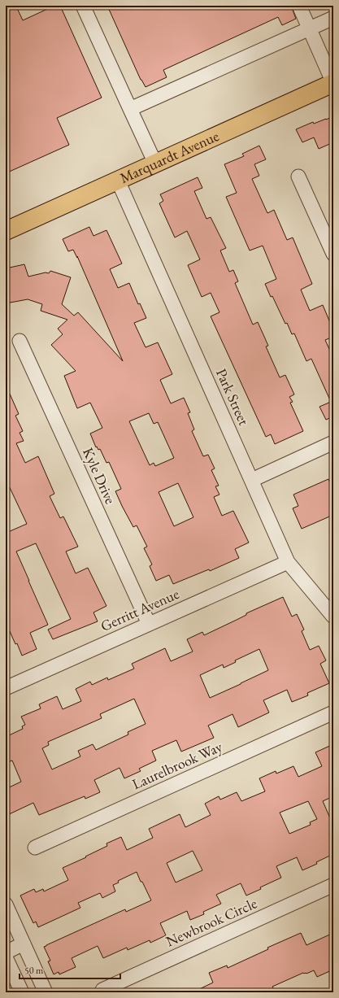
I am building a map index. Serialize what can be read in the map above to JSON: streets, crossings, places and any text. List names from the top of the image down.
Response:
{
  "streets": {
    "main road": ["Marquardt Avenue"],
    "street": [
      "Park Street",
      "Kyle Drive",
      "Gerritt Avenue",
      "Laurelbrook Way",
      "Newbrook Circle"
    ]
  },
  "crossings": [
    ["Marquardt Avenue", "Park Street"],
    ["Park Street", "Gerritt Avenue"],
    ["Kyle Drive", "Gerritt Avenue"]
  ],
  "scale_bar": "50 m"
}
